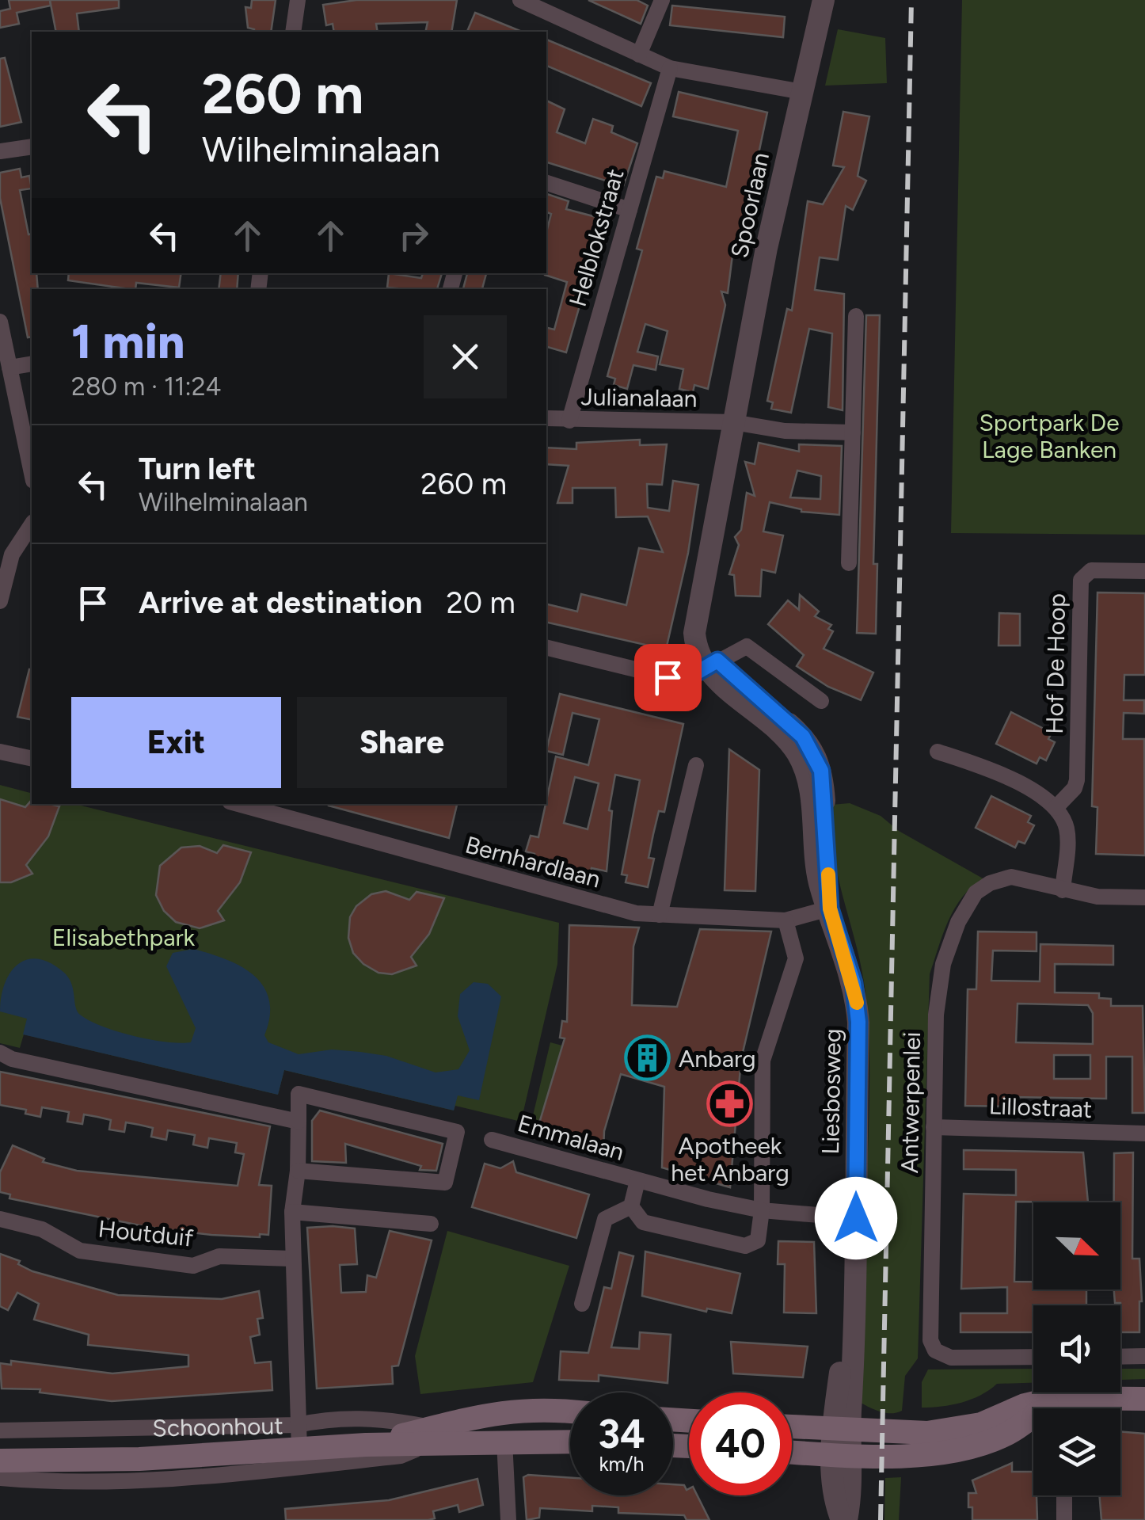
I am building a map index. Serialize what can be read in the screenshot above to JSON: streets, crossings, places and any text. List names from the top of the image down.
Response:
{
  "streets": {
    "main road": ["Schoonhout"],
    "street": [
      "Spoorlaan",
      "Helblokstraat",
      "Julianalaan",
      "Hof De Hoop",
      "Bernhardlaan",
      "Liesbosweg",
      "Antwerpenlei",
      "Lillostraat",
      "Emmalaan",
      "Houtduif"
    ]
  },
  "crossings": [
    ["Spoorlaan", "Julianalaan"],
    ["Spoorlaan", "Liesbosweg"],
    ["Helblokstraat", "Julianalaan"],
    ["Bernhardlaan", "Liesbosweg"],
    ["Liesbosweg", "Emmalaan"],
    ["Antwerpenlei", "Lillostraat"]
  ],
  "parks": ["Sportpark De Lage Banken", "Elisabethpark"],
  "places": {
    "building": ["Anbarg"],
    "pharmacy": ["Apotheek het Anbarg"]
  },
  "north": "bottom right",
  "page": {
    "turn": ["260 m", "Wilhelminalaan"],
    "heading": ["1 min", "280 m · 11:24"],
    "list": [
      {
        "name": "Turn left",
        "note": "Wilhelminalaan",
        "value": "260 m"
      },
      {
        "name": "Arrive at destination",
        "value": "20 m"
      }
    ],
    "buttons": ["Exit", "Share"],
    "speed": "34 km/h",
    "limit": "40"
  }
}
